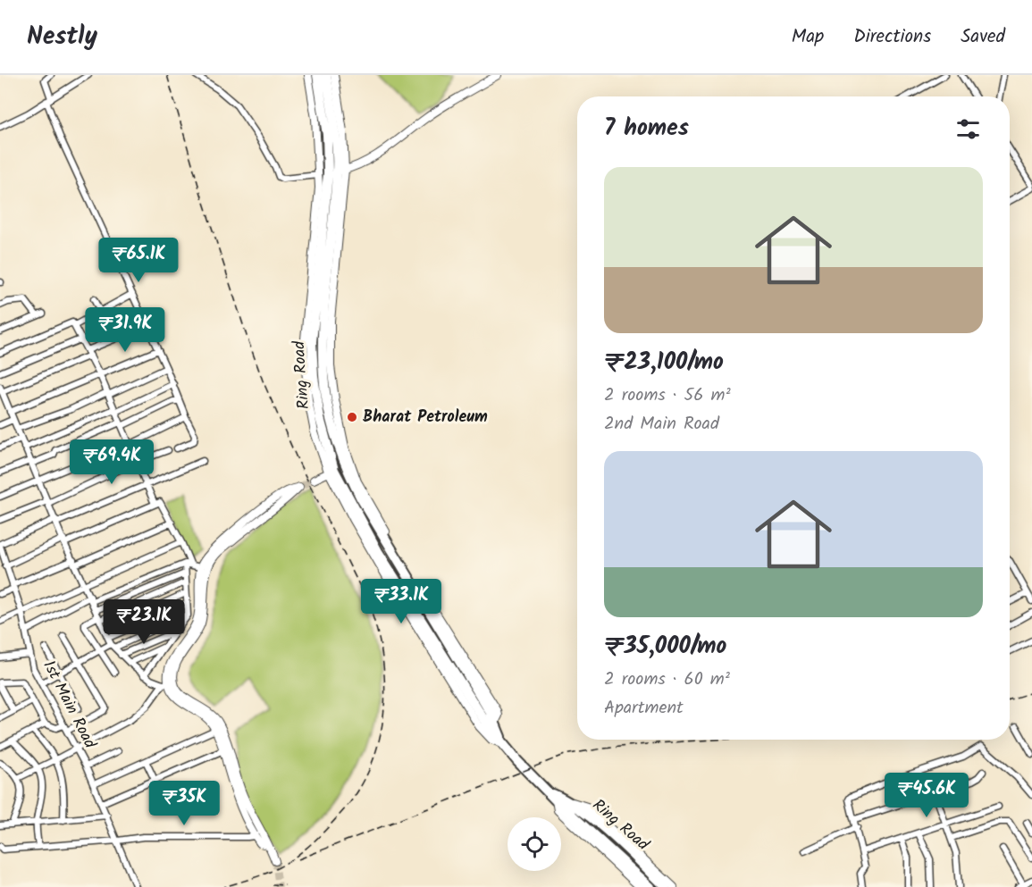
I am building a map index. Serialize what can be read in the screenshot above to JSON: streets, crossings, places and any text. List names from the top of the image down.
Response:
{
  "streets": {
    "highway": ["Ring Road"],
    "street": ["1st Main Road"]
  },
  "places": ["Bharat Petroleum"],
  "page": {
    "header": "Nestly",
    "nav": ["Map", "Directions", "Saved"],
    "heading": "7 homes",
    "list": [
      {
        "name": "₹23,100/mo",
        "note": "2 rooms · 56 m² · 2nd Main Road"
      },
      {
        "name": "₹35,000/mo",
        "note": "2 rooms · 60 m² · Apartment"
      }
    ],
    "price": [
      "₹65.1K",
      "₹31.9K",
      "₹69.4K",
      "₹33.1K",
      "₹23.1K",
      "₹45.6K",
      "₹35K"
    ]
  }
}
